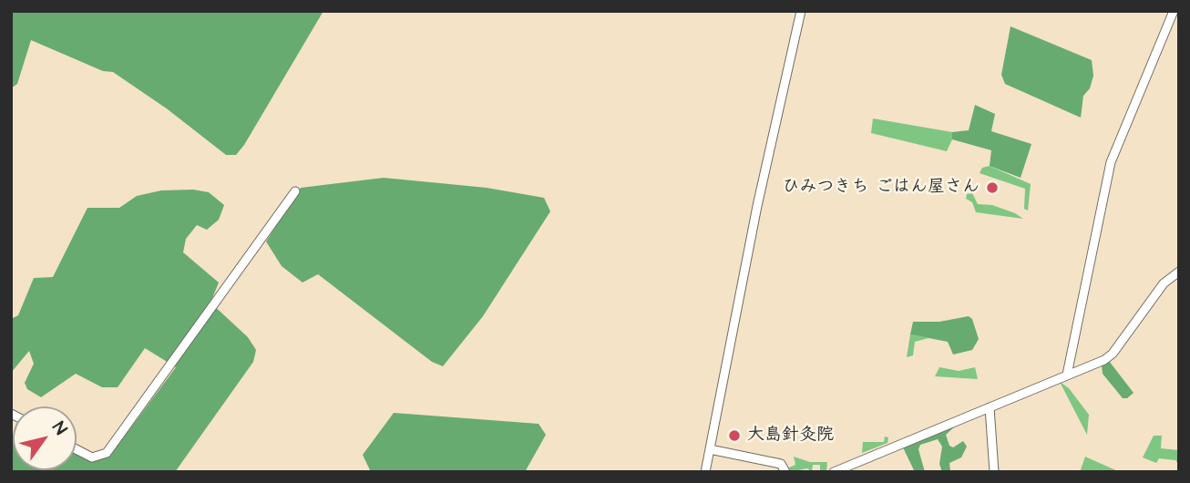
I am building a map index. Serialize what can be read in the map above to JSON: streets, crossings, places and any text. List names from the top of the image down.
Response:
{
  "places": ["ひみつきち ごはん屋さん", "大島針灸院"],
  "north": "top right"
}
